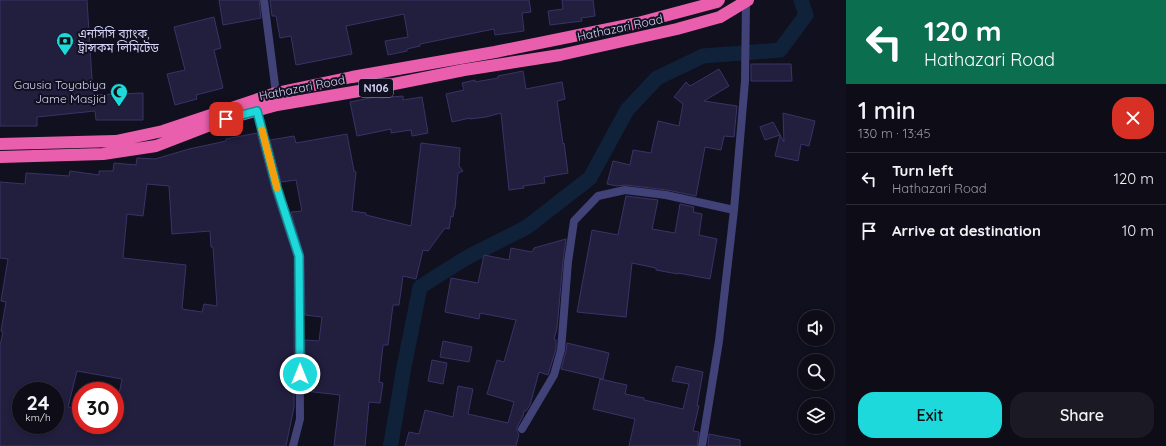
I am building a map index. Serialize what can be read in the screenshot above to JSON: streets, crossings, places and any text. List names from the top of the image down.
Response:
{
  "streets": {
    "highway": ["Hathazari Road", "N106"]
  },
  "places": {
    "bank": ["এনসিসি ব্যাংক, ট্রান্সকম লিমিটেড"],
    "mosque": ["Gausia Toyabiya Jame Masjid"]
  },
  "page": {
    "turn": ["120 m", "Hathazari Road"],
    "heading": ["1 min", "130 m · 13:45"],
    "list": [
      {
        "name": "Turn left",
        "note": "Hathazari Road",
        "value": "120 m"
      },
      {
        "name": "Arrive at destination",
        "value": "10 m"
      }
    ],
    "speed": "24 km/h",
    "limit": "30",
    "buttons": ["Exit", "Share"]
  }
}
